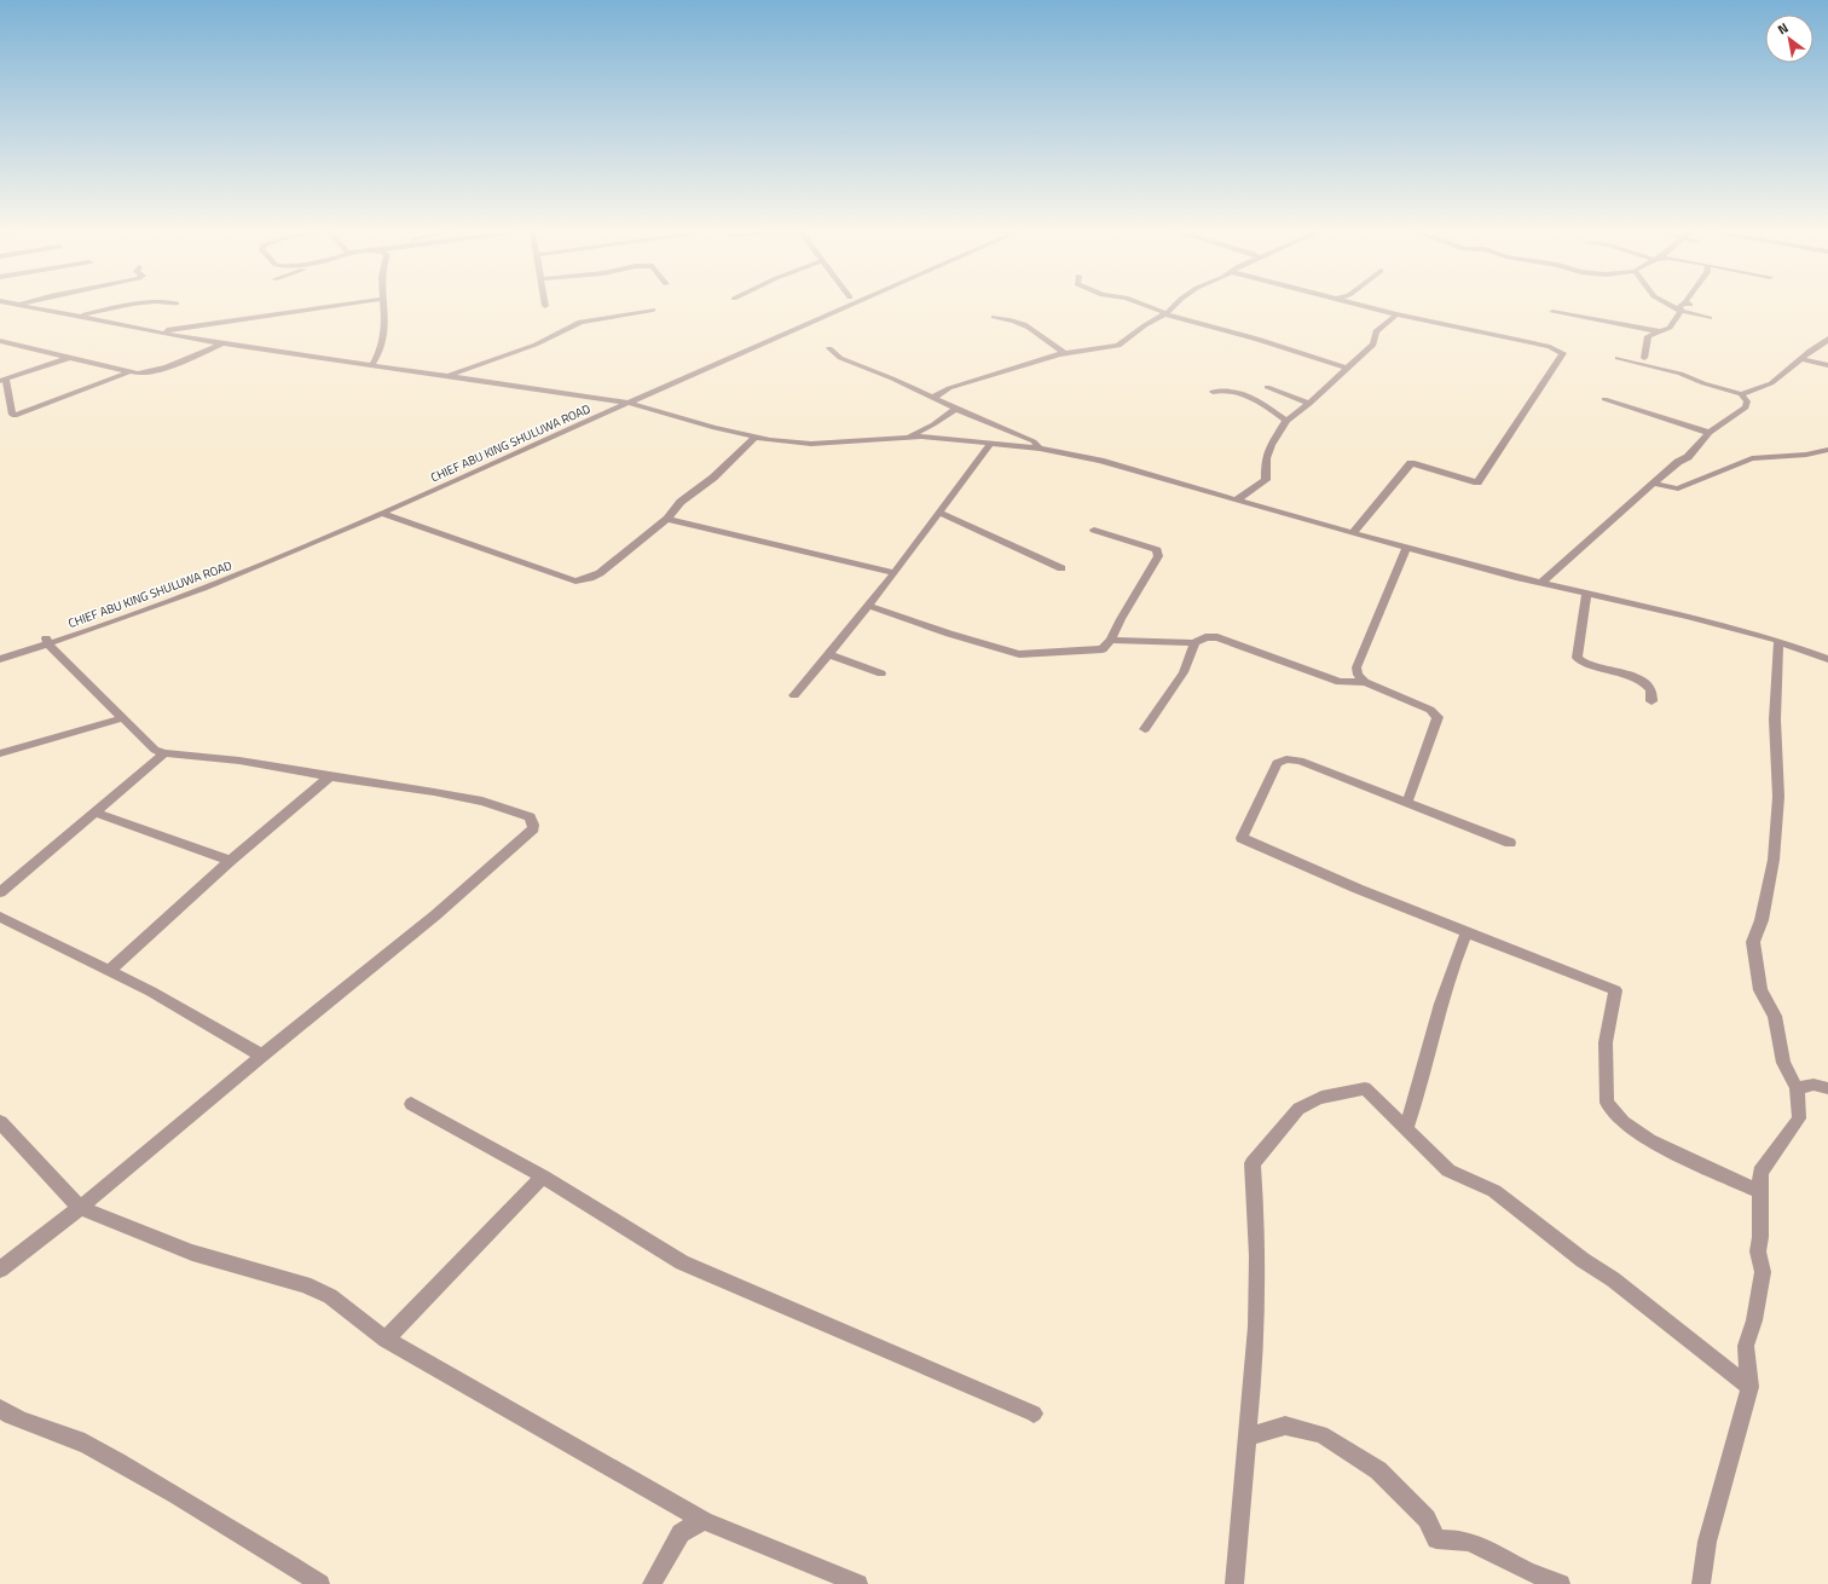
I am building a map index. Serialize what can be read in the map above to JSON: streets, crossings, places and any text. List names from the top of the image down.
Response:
{
  "streets": {
    "street": ["CHIEF ABU KING SHULUWA ROAD"]
  },
  "north": "top left"
}
